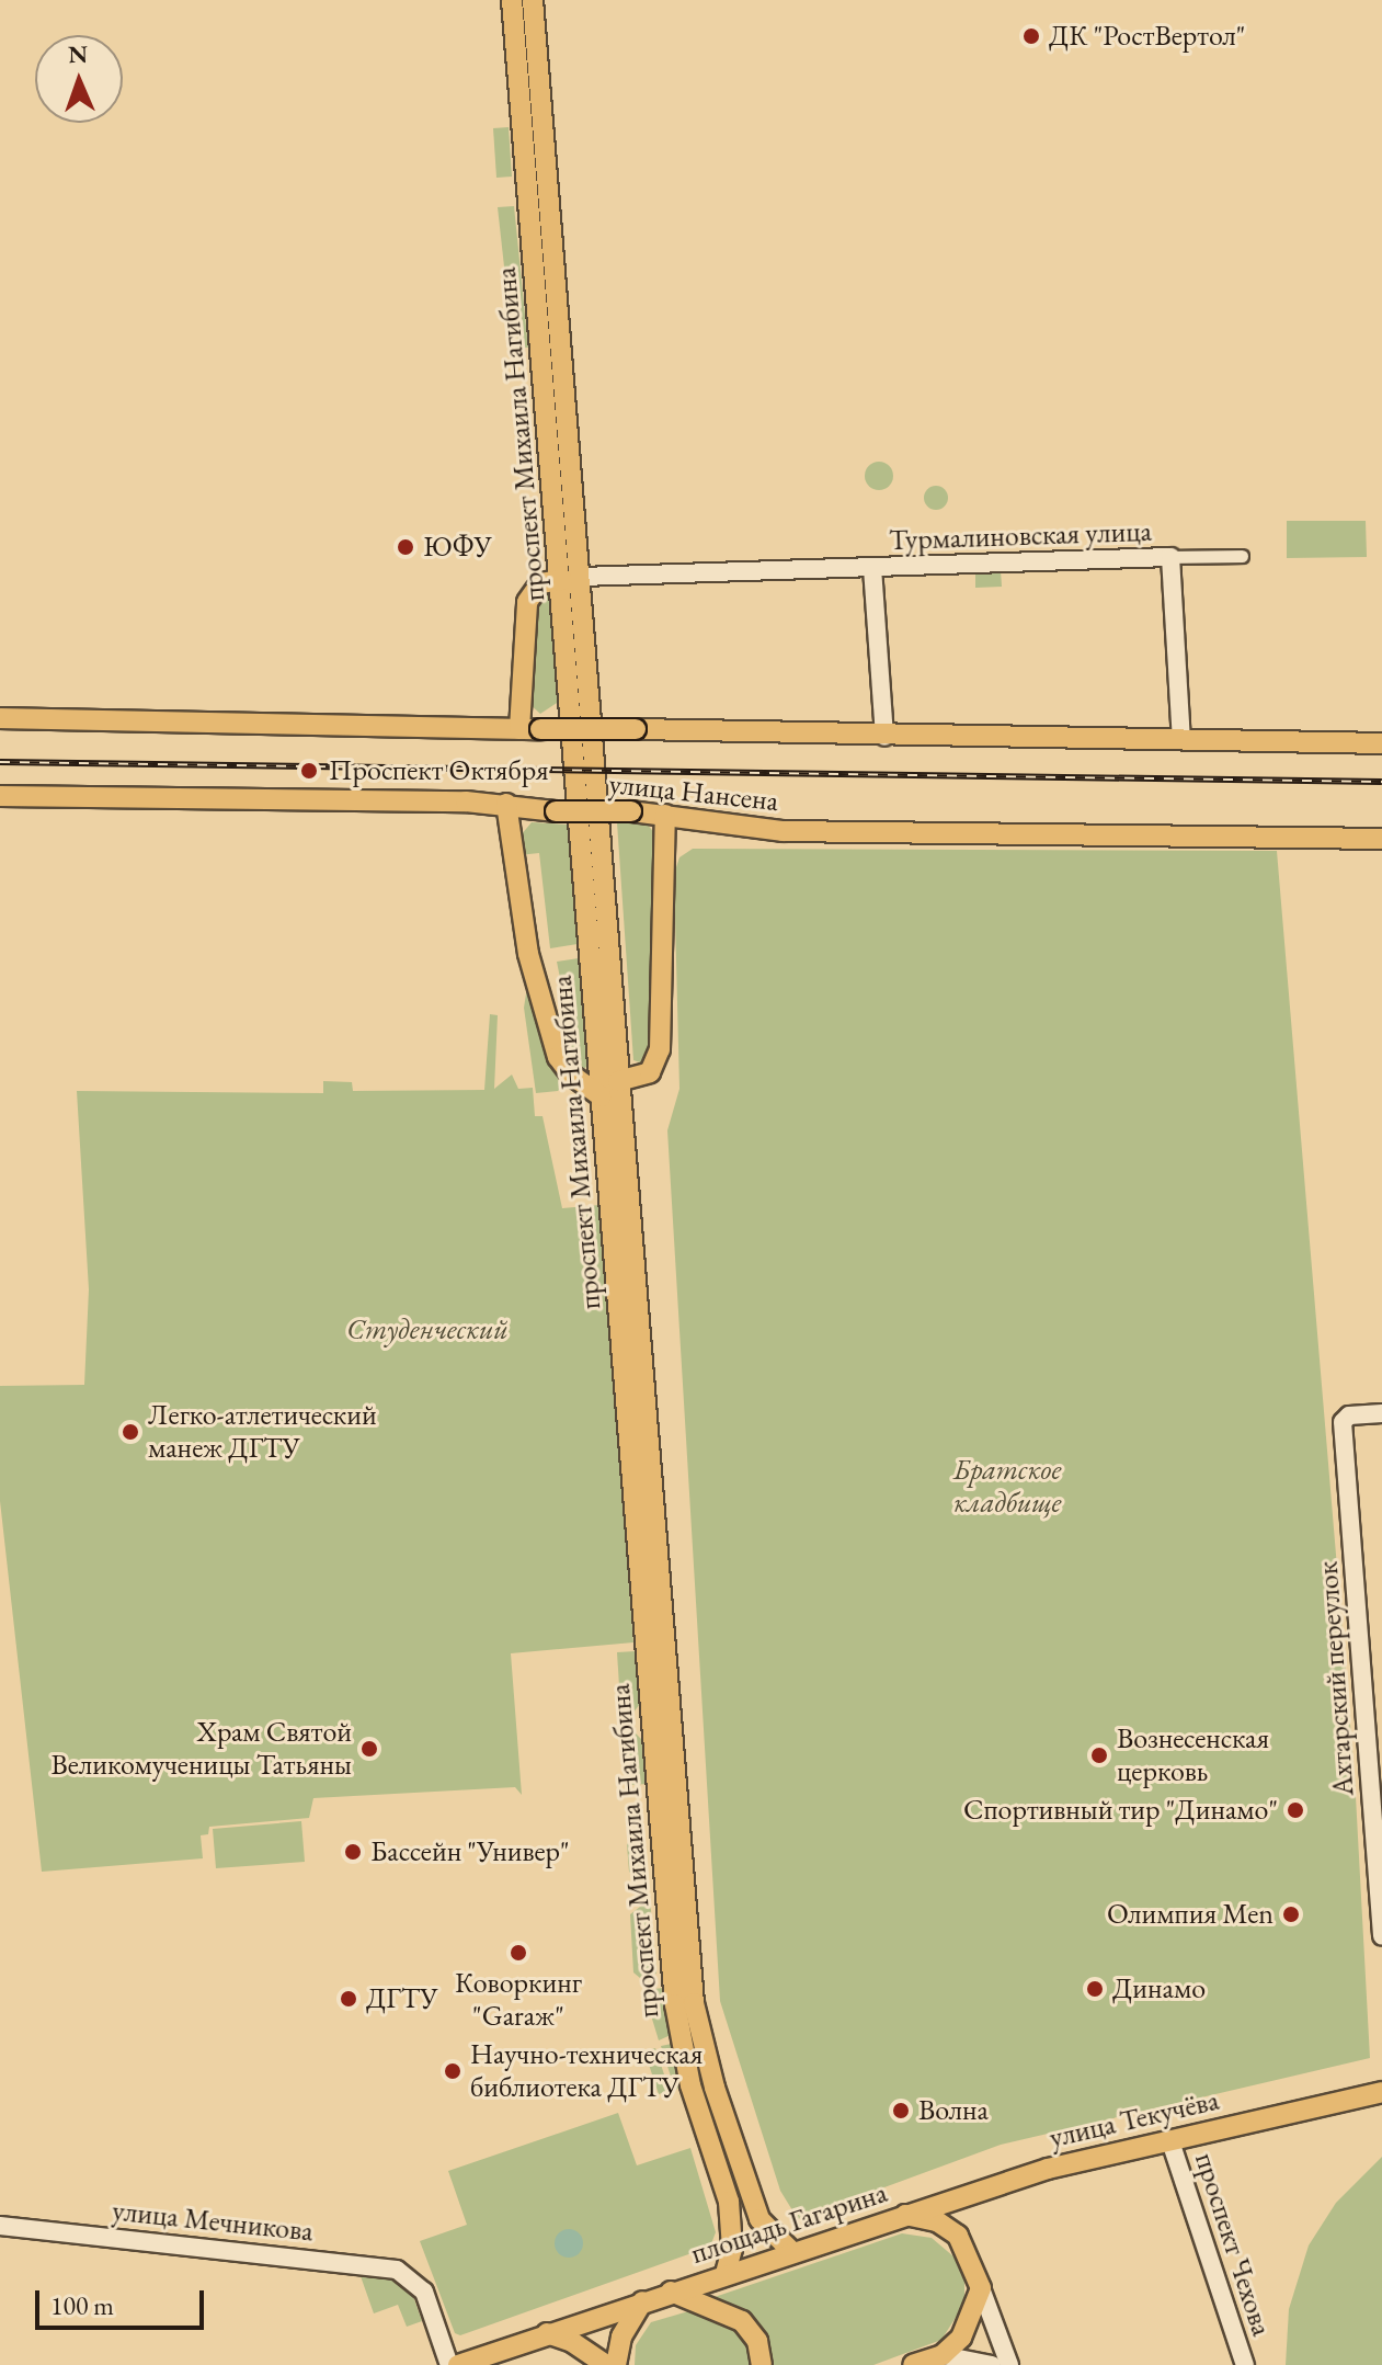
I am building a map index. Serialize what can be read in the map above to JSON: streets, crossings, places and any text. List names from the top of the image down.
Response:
{
  "streets": {
    "main road": [
      "проспект Михаила Нагибина",
      "улица Нансена",
      "улица Текучёва",
      "площадь Гагарина"
    ],
    "street": [
      "Турмалиновская улица",
      "Ахтарский переулок",
      "улица Мечникова",
      "проспект Чехова"
    ]
  },
  "crossings": [
    ["проспект Михаила Нагибина", "Турмалиновская улица"],
    ["проспект Михаила Нагибина", "площадь Гагарина"],
    ["Турмалиновская улица", "улица Нансена"],
    ["улица Текучёва", "площадь Гагарина"],
    ["улица Текучёва", "проспект Чехова"]
  ],
  "parks": ["Студенческий", "Братское кладбище"],
  "places": [
    "ДК \"РостВертол\"",
    "ЮФУ",
    "Проспект Октября",
    "Легко-атлетический манеж ДГТУ",
    "Храм Святой Великомученицы Татьяны",
    "Вознесенская церковь",
    "Спортивный тир \"Динамо\"",
    "Бассейн \"Универ\"",
    "Олимпия Men",
    "Коворкинг \"Gаraж\"",
    "Динамо",
    "ДГТУ",
    "Научно-техническая библиотека ДГТУ",
    "Волна"
  ],
  "scale_bar": "100 m",
  "north": "top"
}
